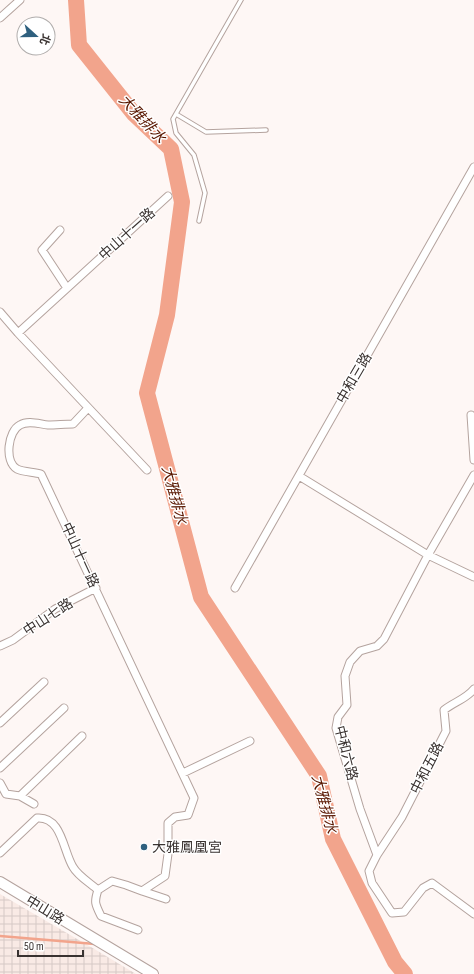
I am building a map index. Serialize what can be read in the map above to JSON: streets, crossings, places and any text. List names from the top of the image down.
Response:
{
  "streets": {
    "main road": ["中山路"],
    "street": [
      "中山十一路",
      "中和三路",
      "中山七路",
      "中和六路",
      "中和五路"
    ]
  },
  "crossings": [
    ["中山十一路", "中山七路"],
    ["中和六路", "中和五路"]
  ],
  "water": ["大雅排水"],
  "places": ["大雅鳳凰宮"],
  "scale_bar": "50 m",
  "north": "right"
}
